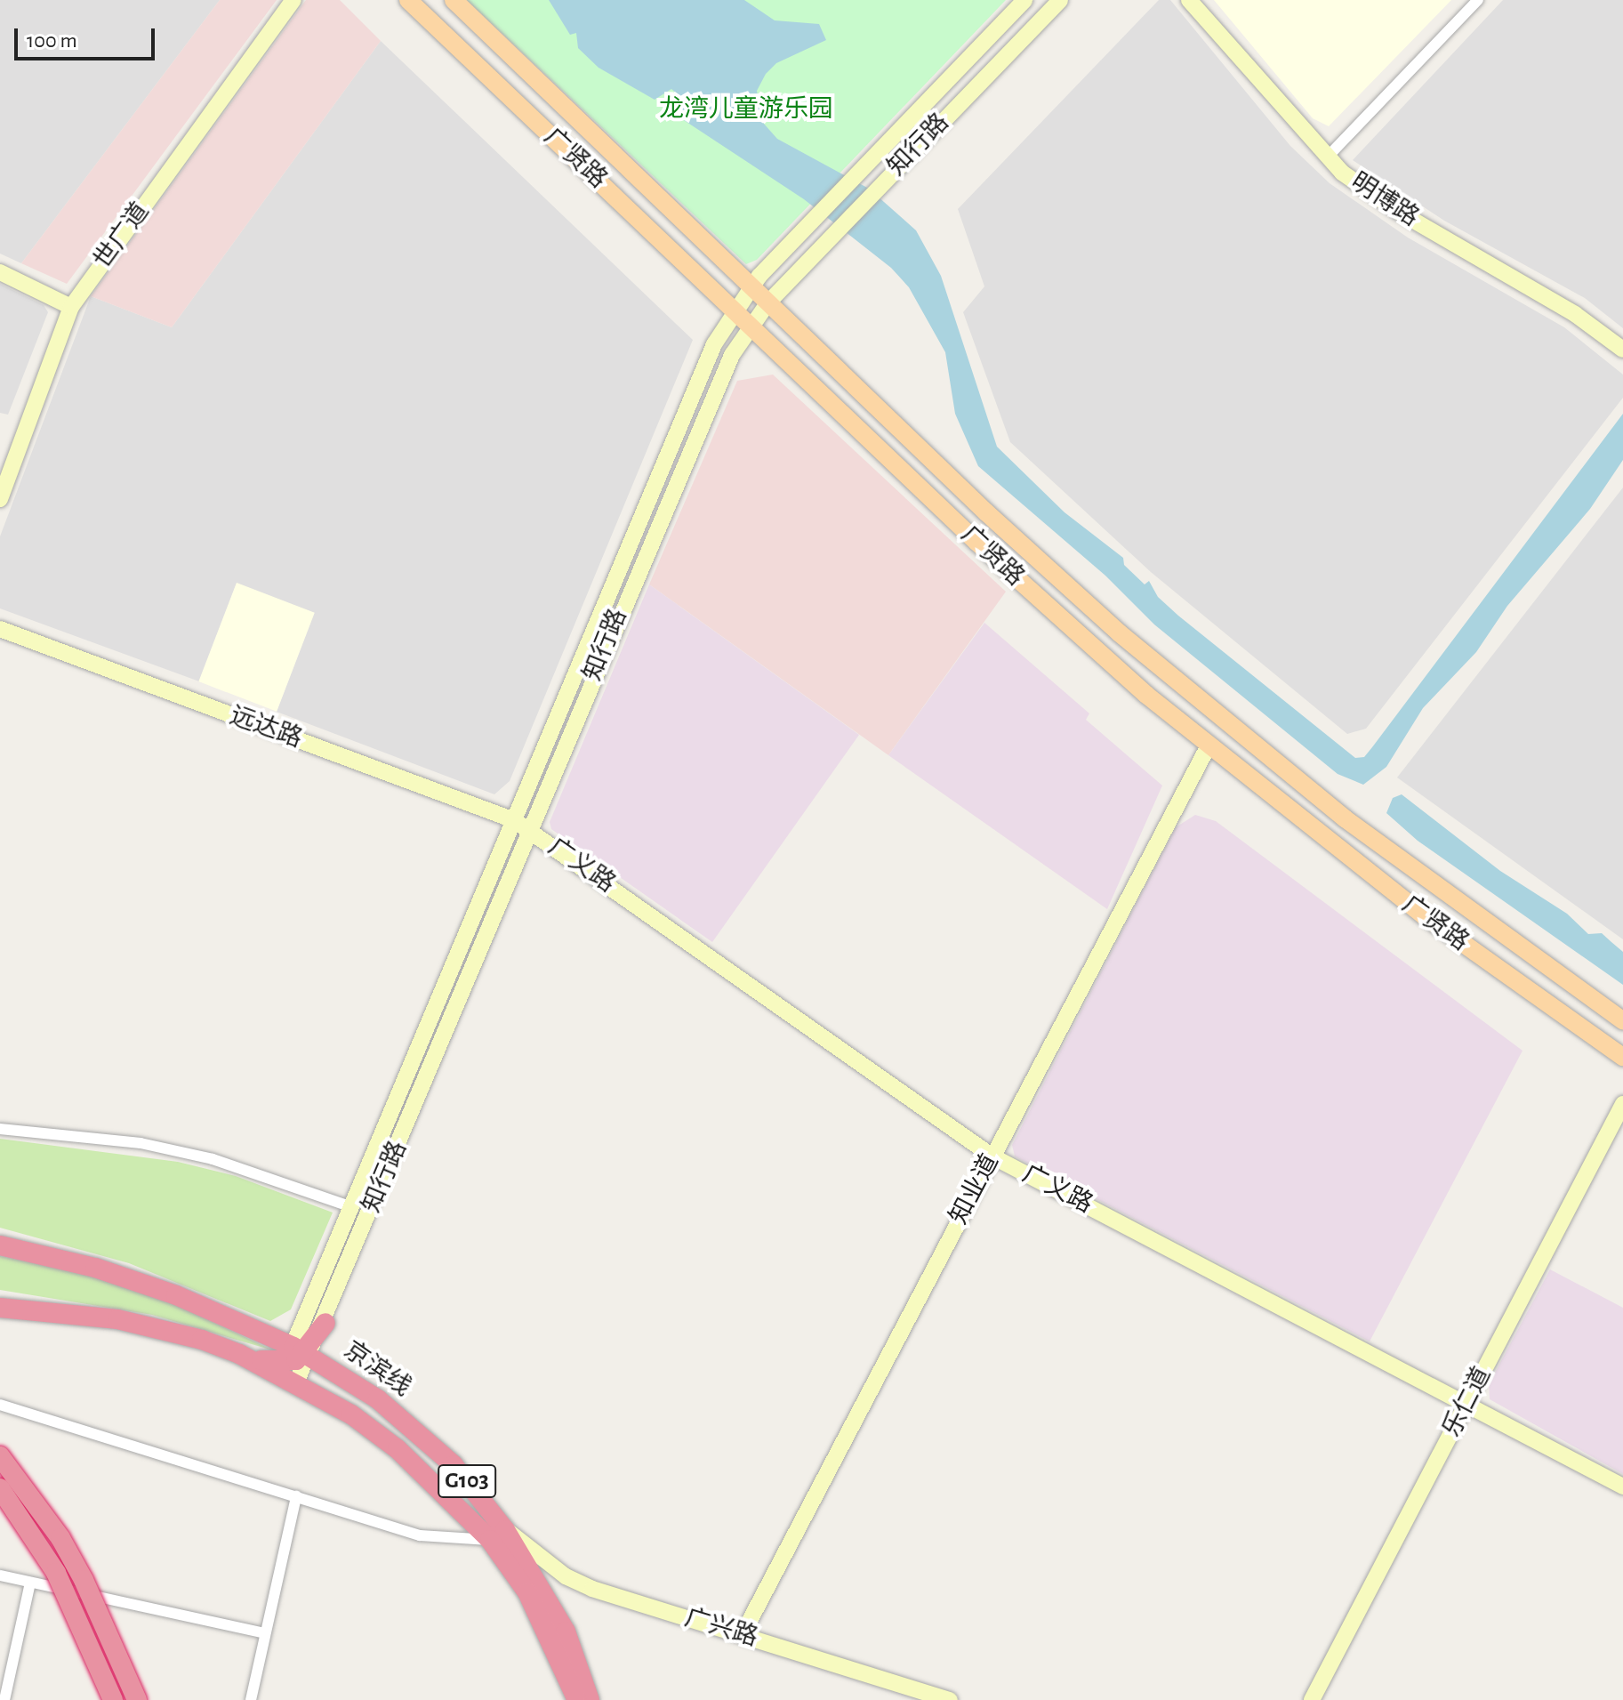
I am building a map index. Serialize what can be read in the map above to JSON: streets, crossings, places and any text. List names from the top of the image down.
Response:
{
  "streets": {
    "highway": ["京滨线", "G103"],
    "main road": ["广贤路"],
    "street": [
      "知行路",
      "明博路",
      "世广道",
      "远达路",
      "广义路",
      "知业道",
      "乐仁道",
      "广兴路"
    ]
  },
  "crossings": [
    ["知行路", "广贤路"],
    ["知行路", "远达路"],
    ["知行路", "广义路"],
    ["广贤路", "知业道"],
    ["远达路", "广义路"],
    ["广义路", "知业道"],
    ["广义路", "乐仁道"],
    ["知业道", "广兴路"],
    ["京滨线", "广兴路"]
  ],
  "parks": ["龙湾儿童游乐园"],
  "scale_bar": "100 m"
}
